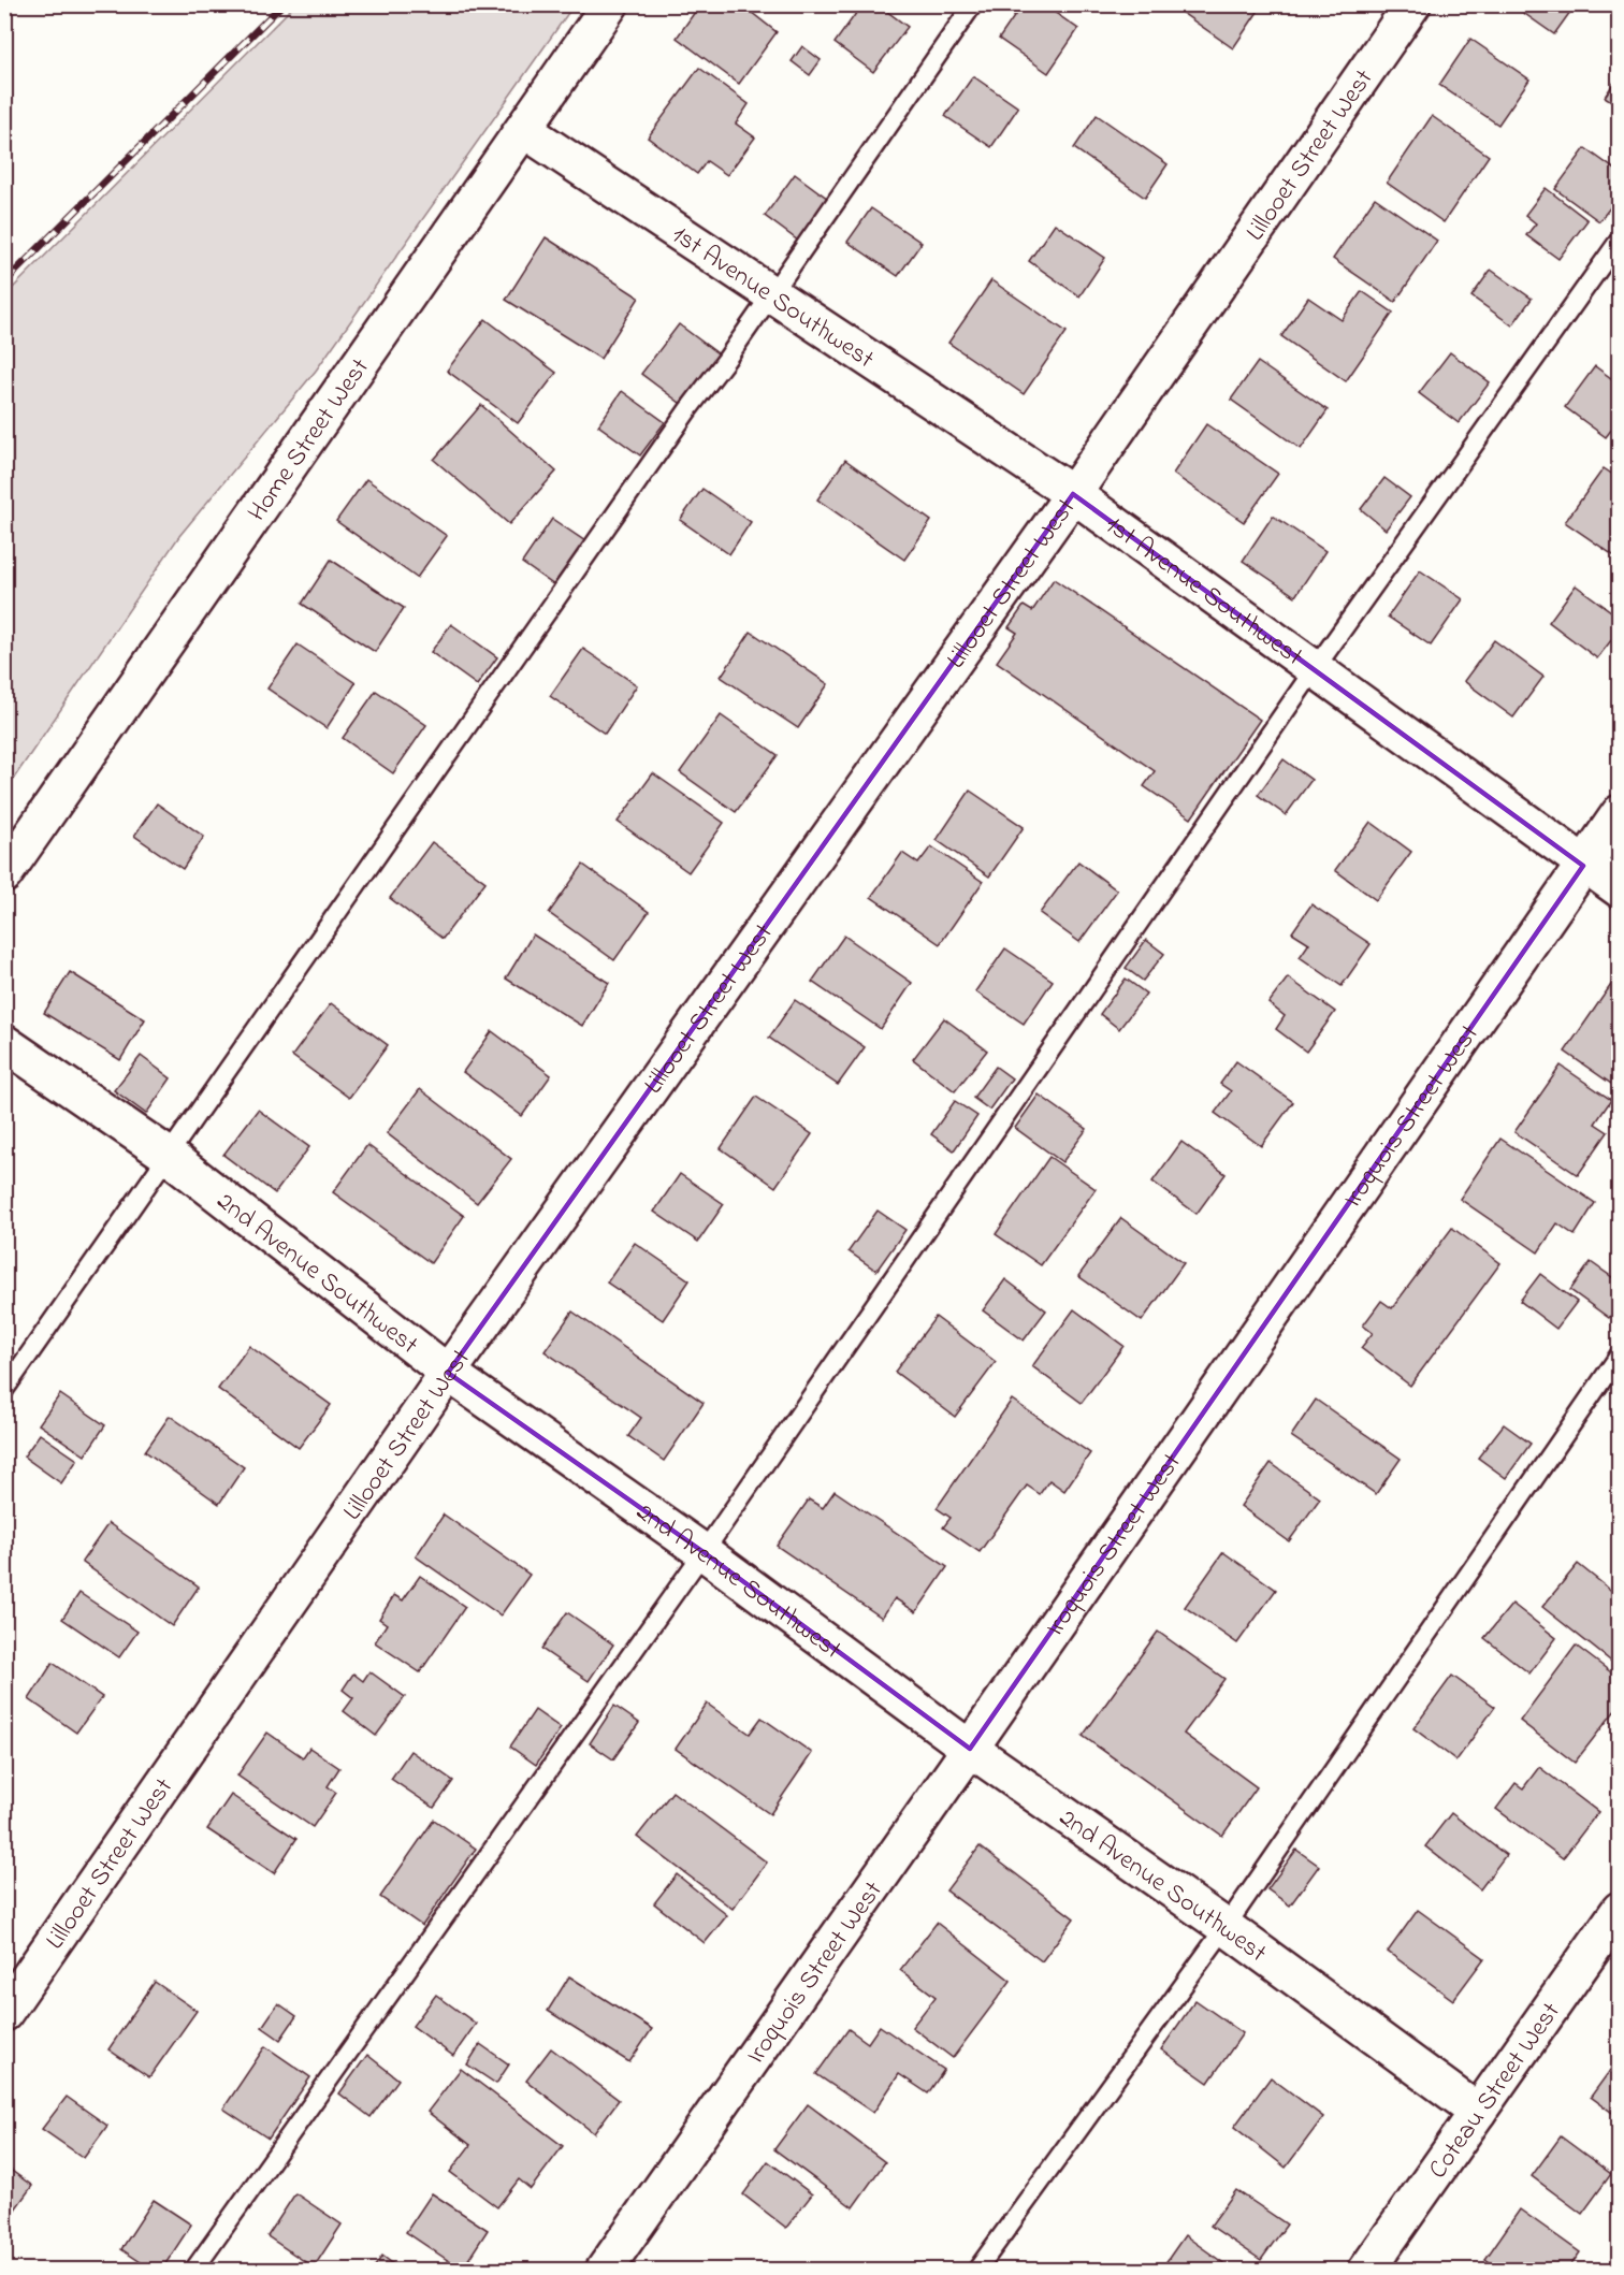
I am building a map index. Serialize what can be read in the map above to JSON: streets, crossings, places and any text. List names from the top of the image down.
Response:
{
  "streets": {
    "street": [
      "Lillooet Street West",
      "1st Avenue Southwest",
      "Home Street West",
      "Iroquois Street West",
      "2nd Avenue Southwest",
      "Coteau Street West"
    ]
  },
  "crossings": [
    ["Lillooet Street West", "1st Avenue Southwest"],
    ["Lillooet Street West", "2nd Avenue Southwest"],
    ["1st Avenue Southwest", "Home Street West"],
    ["1st Avenue Southwest", "Iroquois Street West"],
    ["Iroquois Street West", "2nd Avenue Southwest"],
    ["2nd Avenue Southwest", "Coteau Street West"]
  ]
}
